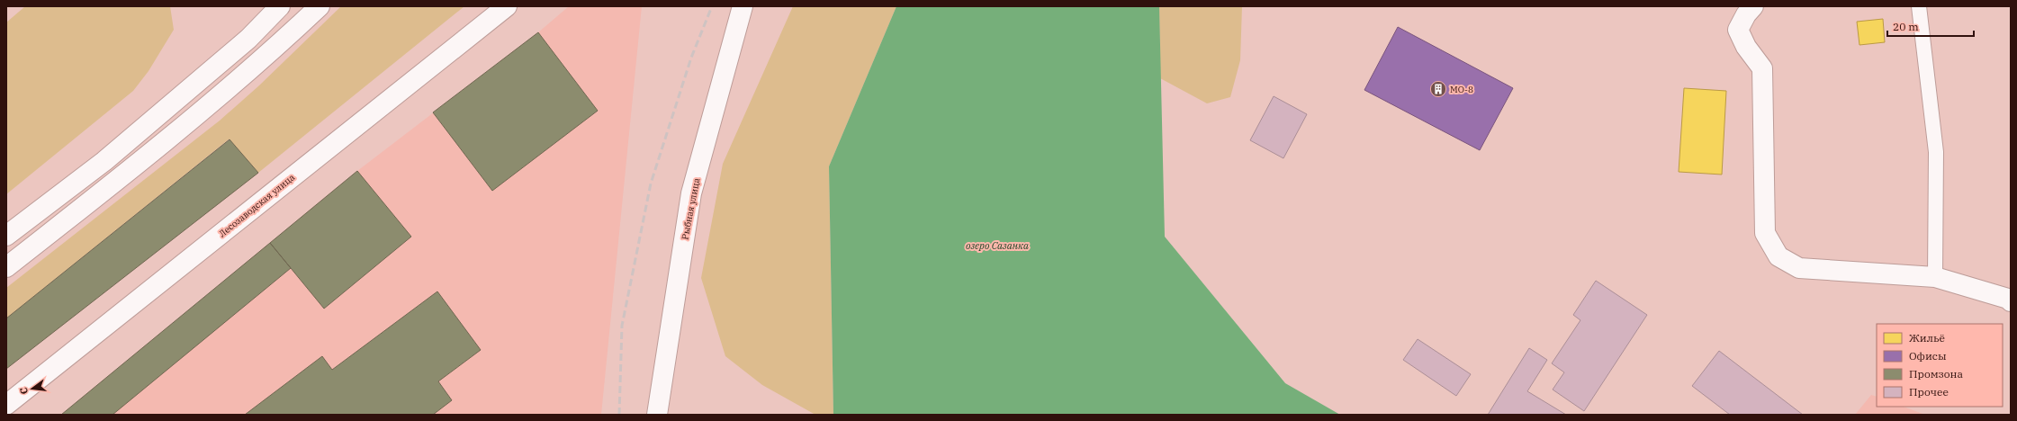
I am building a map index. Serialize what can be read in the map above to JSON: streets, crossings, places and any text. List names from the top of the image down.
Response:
{
  "streets": {
    "street": ["Лесозаводская улица", "Рыбная улица"]
  },
  "water": ["озеро Сазанка"],
  "places": {
    "building": ["MO-8"]
  },
  "legend": [
    "Жильё",
    "Офисы",
    "Промзона",
    "Прочее"
  ],
  "scale_bar": "20 m",
  "north": "left"
}
